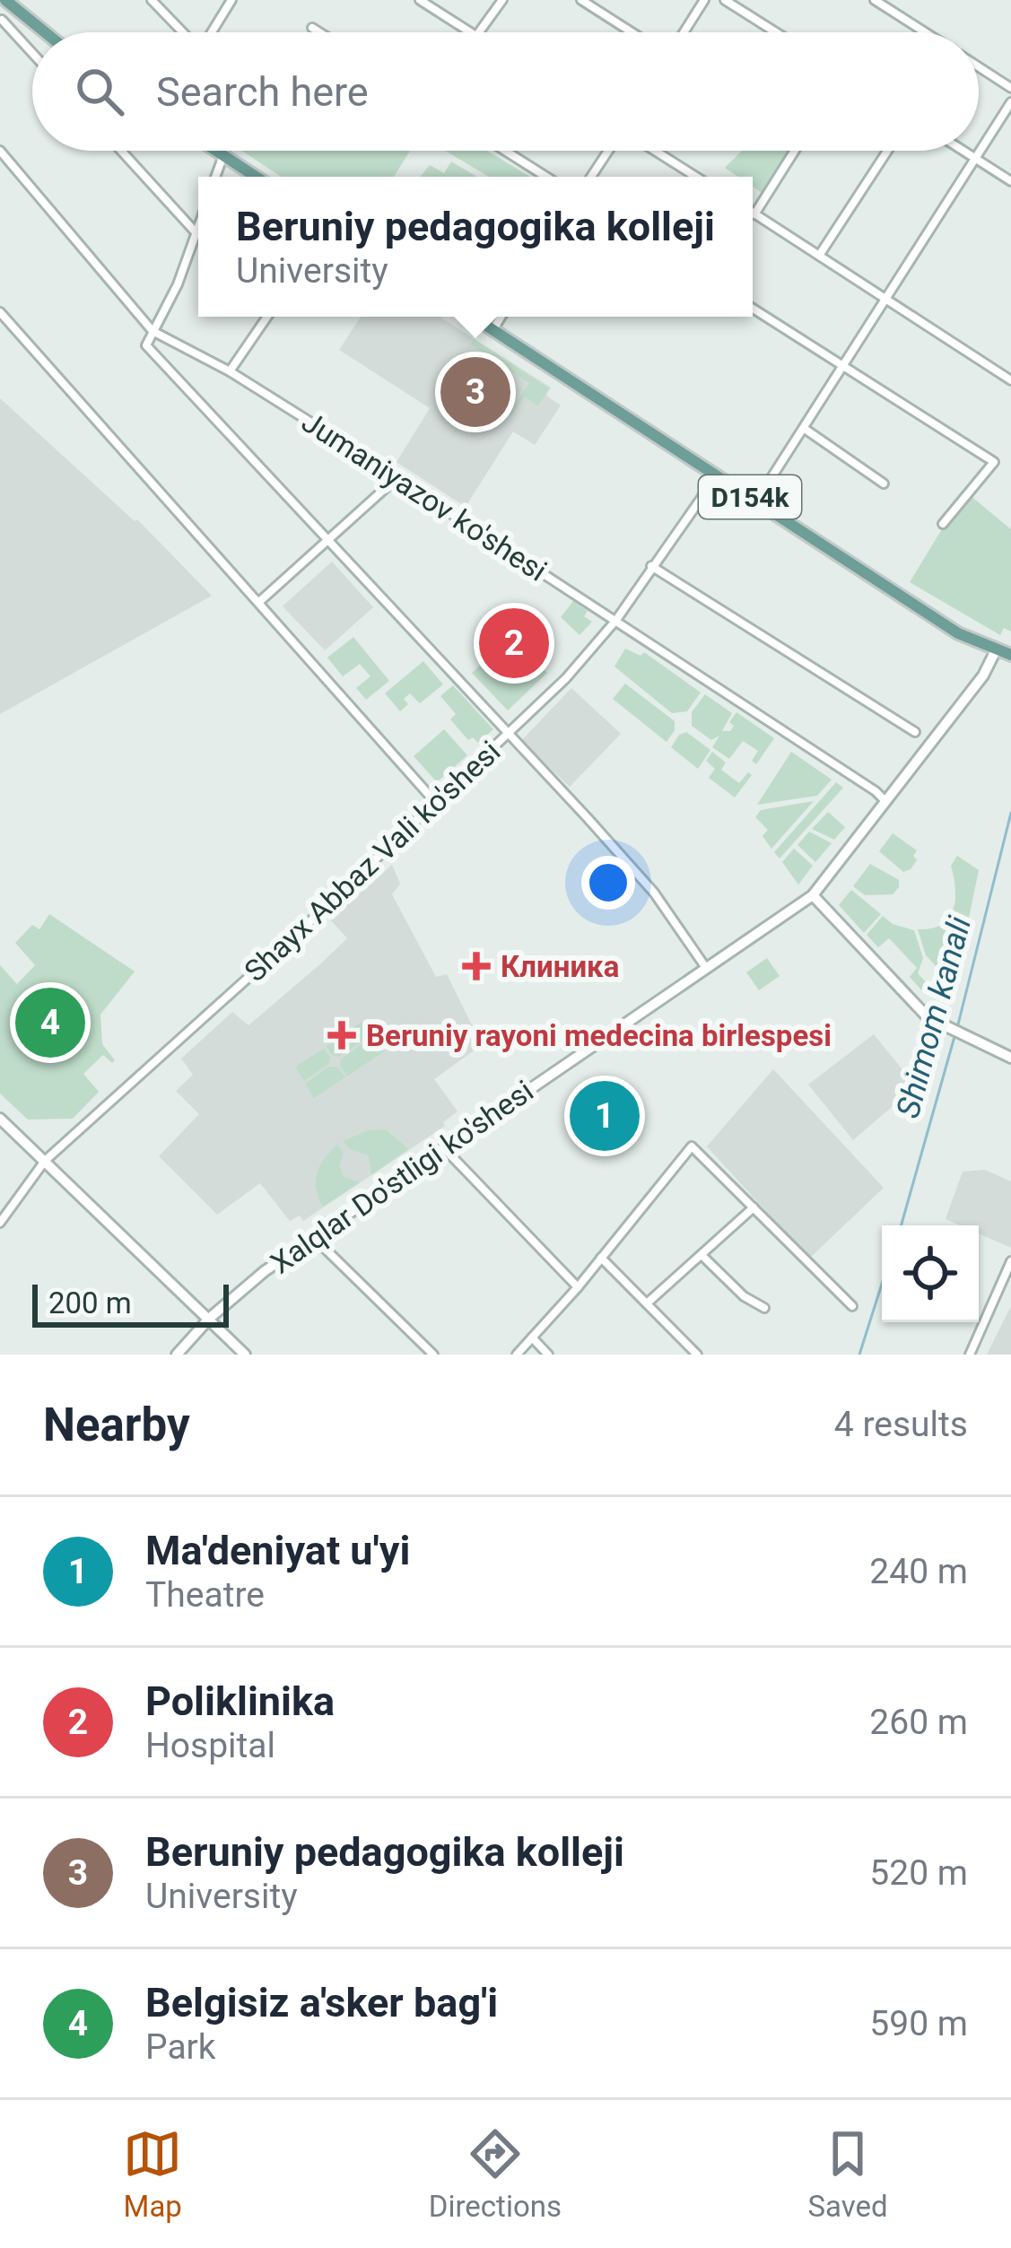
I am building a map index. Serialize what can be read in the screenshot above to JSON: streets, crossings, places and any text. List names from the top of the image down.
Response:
{
  "streets": {
    "main road": ["D154k"],
    "street": ["Jumaniyazov ko'shesi", "Shayx Abbaz Vali ko'shesi", "Xalqlar Do'stligi ko'shesi"]
  },
  "crossings": [
    ["Jumaniyazov ko'shesi", "Shayx Abbaz Vali ko'shesi"],
    ["Jumaniyazov ko'shesi", "Xalqlar Do'stligi ko'shesi"],
    ["D154k", "Shayx Abbaz Vali ko'shesi"],
    ["D154k", "Xalqlar Do'stligi ko'shesi"]
  ],
  "water": ["Shimom kanali"],
  "places": {
    "health": ["Клиника", "Beruniy rayoni medecina birlespesi"]
  },
  "scale_bar": "200 m",
  "page": {
    "search": "Search here",
    "popup": ["Beruniy pedagogika kolleji", "University"],
    "pins": [
      "3",
      "2",
      "4",
      "1"
    ],
    "scale": "200 m",
    "heading": ["Nearby", "4 results"],
    "list": [
      {
        "mark": "1",
        "name": "Ma'deniyat u'yi",
        "note": "Theatre",
        "value": "240 m"
      },
      {
        "mark": "2",
        "name": "Poliklinika",
        "note": "Hospital",
        "value": "260 m"
      },
      {
        "mark": "3",
        "name": "Beruniy pedagogika kolleji",
        "note": "University",
        "value": "520 m"
      },
      {
        "mark": "4",
        "name": "Belgisiz a'sker bag'i",
        "note": "Park",
        "value": "590 m"
      }
    ],
    "nav": ["Map", "Directions", "Saved"]
  }
}
